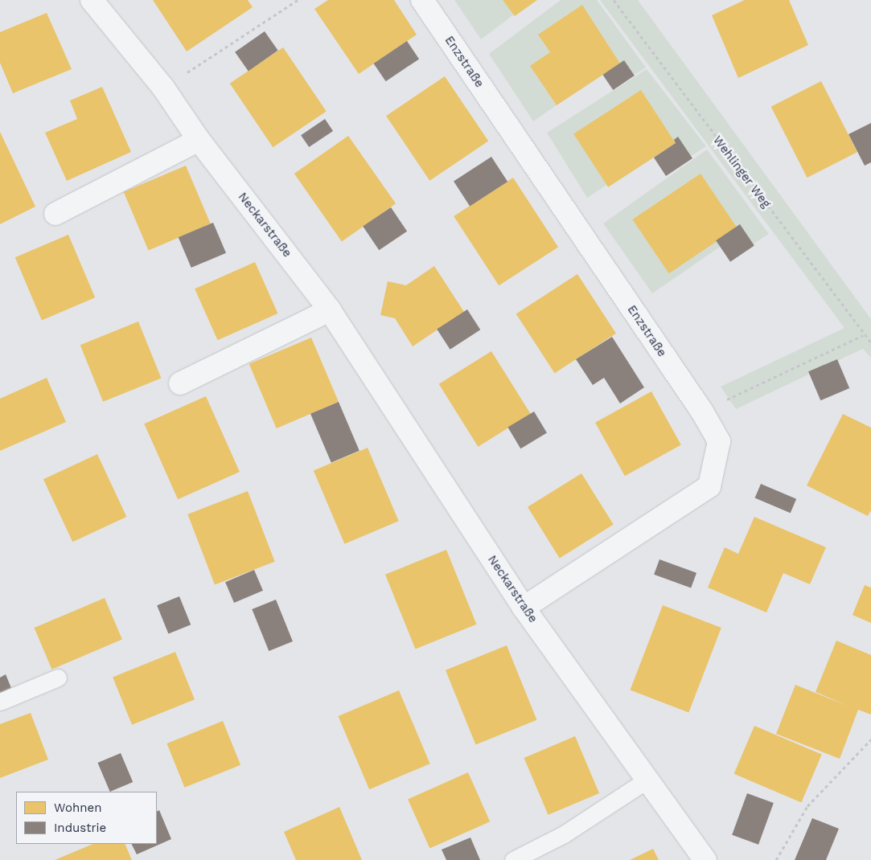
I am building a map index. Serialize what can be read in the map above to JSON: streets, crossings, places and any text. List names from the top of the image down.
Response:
{
  "streets": {
    "street": ["Enzstraße", "Neckarstraße"],
    "path": ["Wehlinger Weg"]
  },
  "crossings": [
    ["Enzstraße", "Neckarstraße"]
  ],
  "legend": ["Wohnen", "Industrie"]
}
